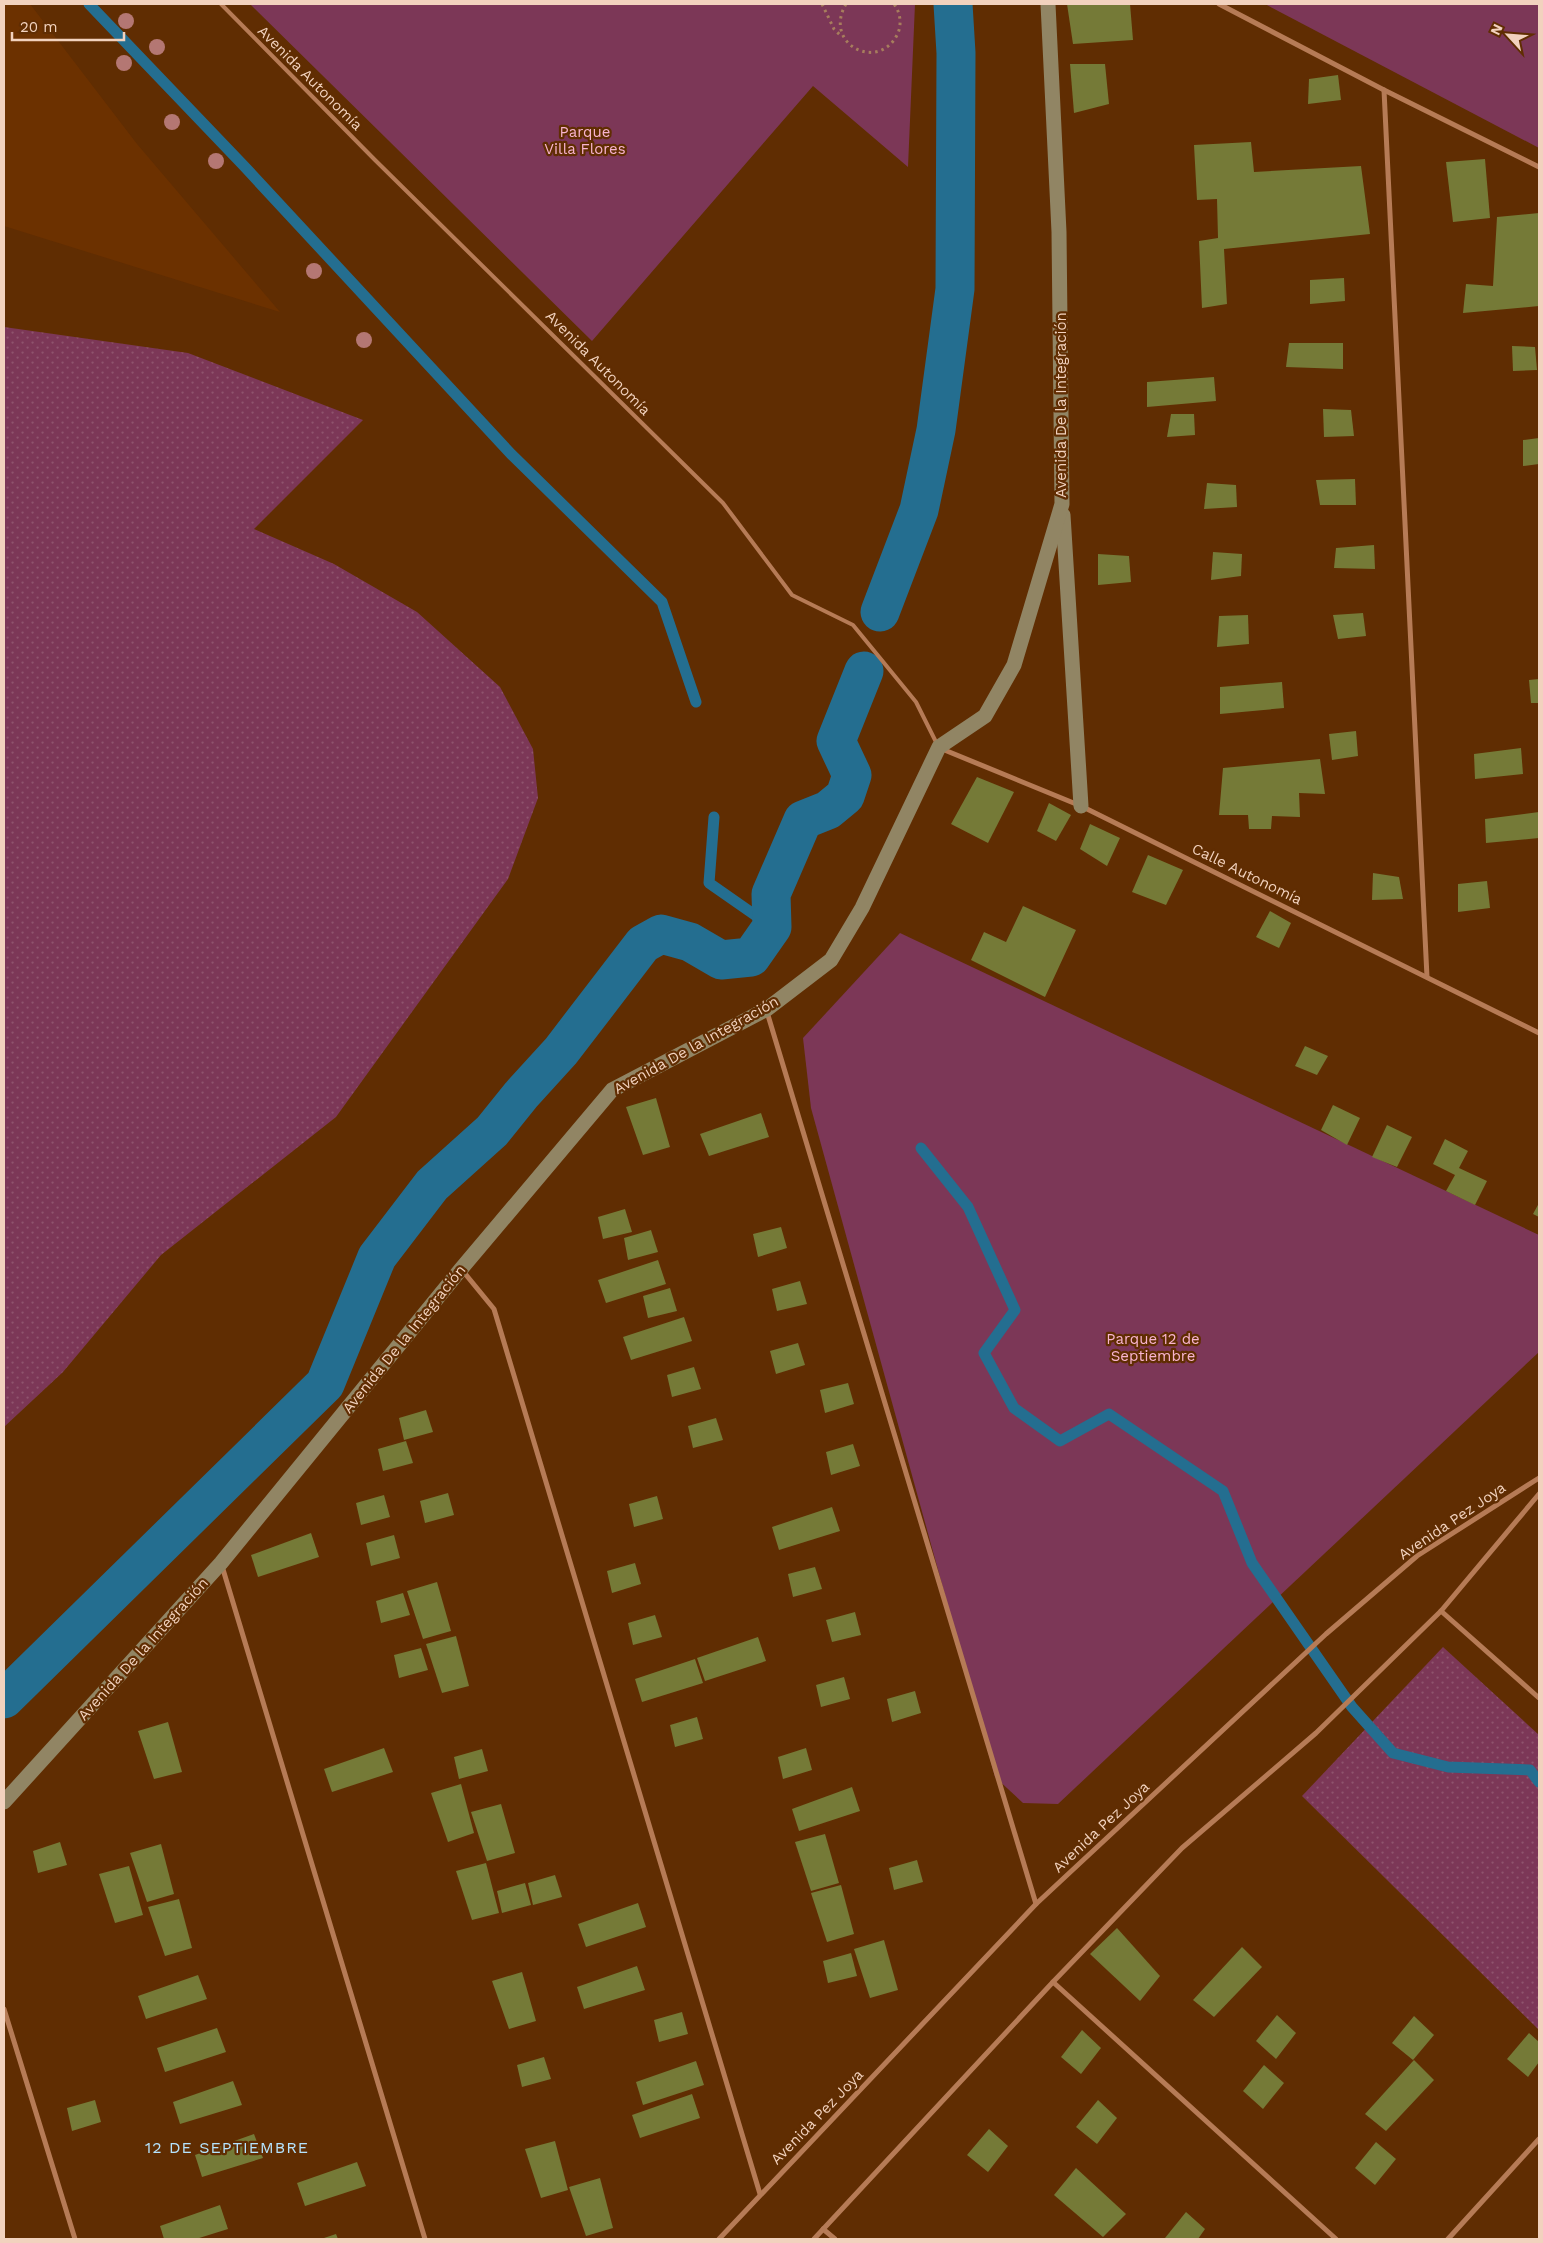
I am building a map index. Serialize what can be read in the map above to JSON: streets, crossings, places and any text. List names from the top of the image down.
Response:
{
  "streets": {
    "street": ["Avenida De la Integración", "Calle Autonomía", "Avenida Pez Joya"],
    "lane": ["Avenida Autonomía"]
  },
  "crossings": [
    ["Avenida Autonomía", "Avenida De la Integración"],
    ["Avenida Autonomía", "Calle Autonomía"],
    ["Avenida De la Integración", "Calle Autonomía"]
  ],
  "districts": ["12 DE SEPTIEMBRE"],
  "parks": ["Parque Villa Flores", "Parque 12 de Septiembre"],
  "scale_bar": "20 m",
  "north": "top left"
}
